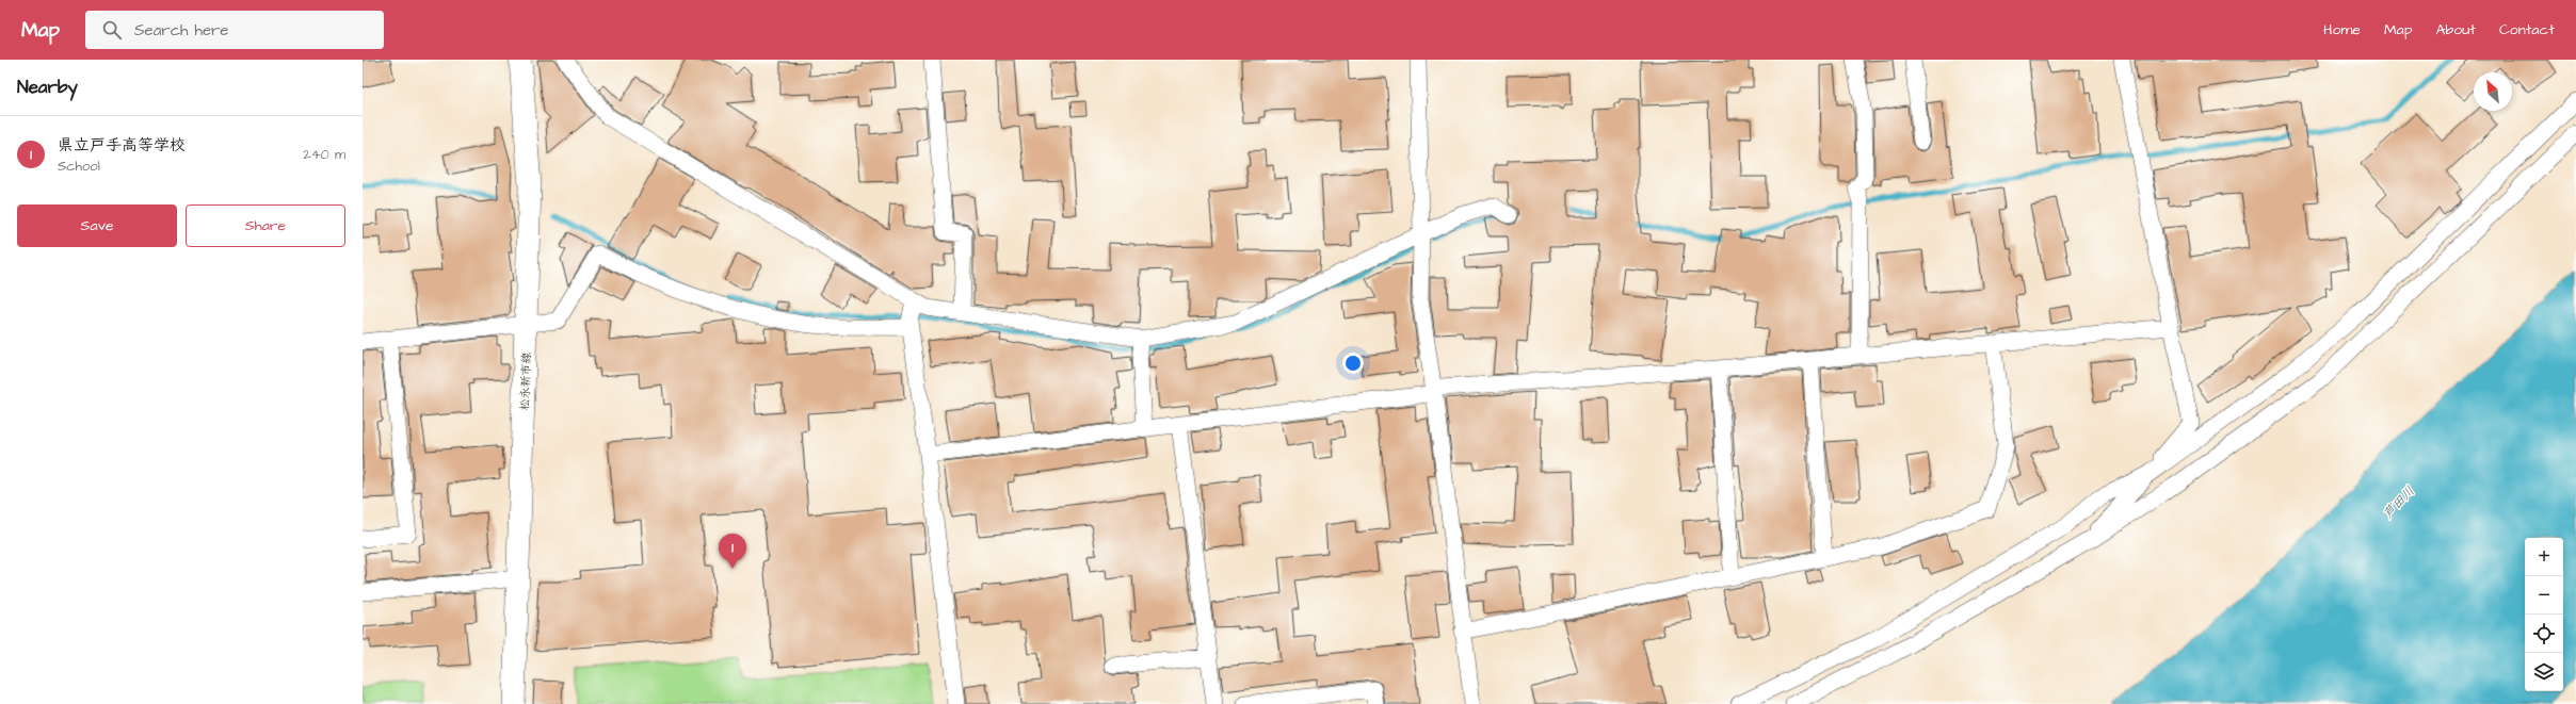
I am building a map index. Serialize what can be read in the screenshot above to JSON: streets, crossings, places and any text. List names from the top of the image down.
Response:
{
  "streets": {
    "main road": ["松永新市線"]
  },
  "water": ["芦田川"],
  "north": "top left",
  "page": {
    "header": "Map",
    "search": "Search here",
    "nav": [
      "Home",
      "Map",
      "About",
      "Contact"
    ],
    "heading": "Nearby",
    "list": [
      {
        "mark": "1",
        "name": "県立戸手高等学校",
        "note": "School",
        "value": "240 m"
      }
    ],
    "buttons": ["Save", "Share"],
    "pins": "1",
    "map_buttons": ["+", "−"]
  }
}
